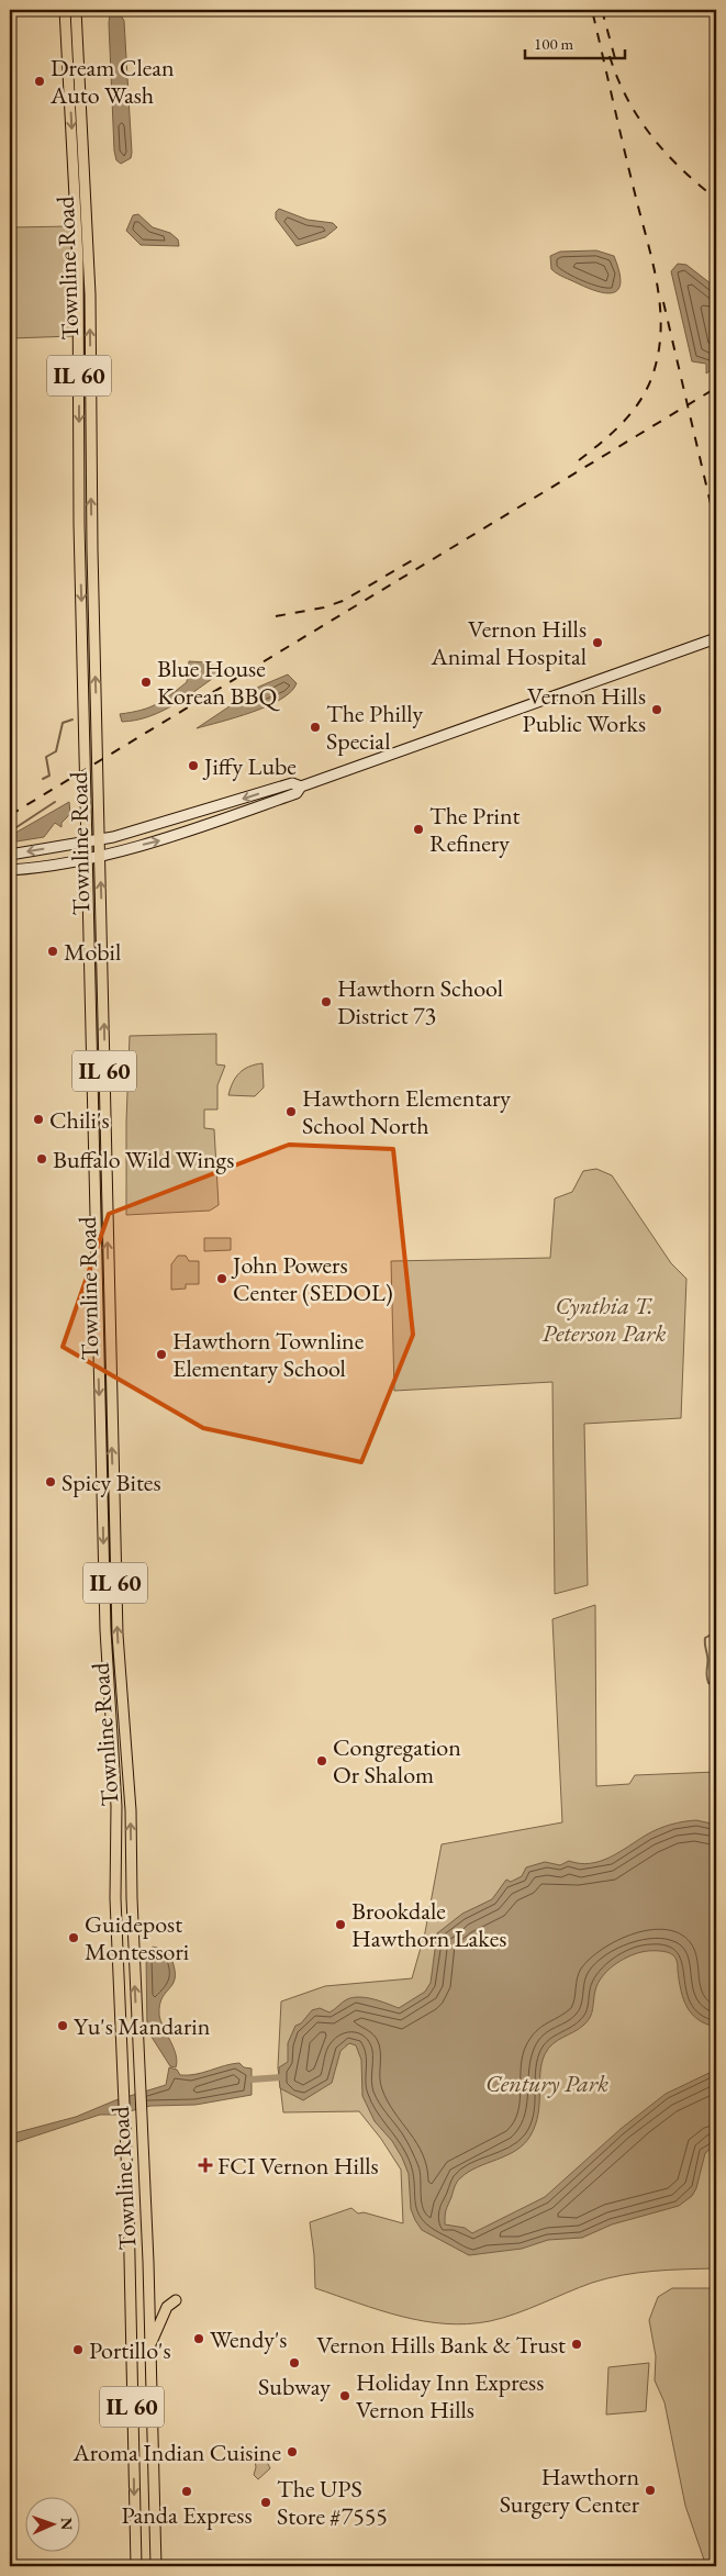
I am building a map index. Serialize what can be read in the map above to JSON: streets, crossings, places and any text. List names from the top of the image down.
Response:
{
  "streets": {
    "main road": ["Townline Road", "IL 60"]
  },
  "parks": ["Cynthia T. Peterson Park", "Century Park"],
  "places": {
    "other": [
      "Dream Clean Auto Wash",
      "Vernon Hills Animal Hospital",
      "Blue House Korean BBQ",
      "Vernon Hills Public Works",
      "The Philly Special",
      "Jiffy Lube",
      "The Print Refinery",
      "Mobil",
      "Hawthorn School District 73",
      "Hawthorn Elementary School North",
      "Chili's",
      "Buffalo Wild Wings",
      "John Powers Center (SEDOL)",
      "Hawthorn Townline Elementary School",
      "Spicy Bites",
      "Congregation Or Shalom",
      "Brookdale Hawthorn Lakes",
      "Guidepost Montessori",
      "Yu's Mandarin",
      "Wendy's",
      "Vernon Hills Bank & Trust",
      "Portillo's",
      "Subway",
      "Holiday Inn Express Vernon Hills",
      "Aroma Indian Cuisine",
      "Hawthorn Surgery Center",
      "Panda Express",
      "The UPS Store #7555"
    ],
    "health": ["FCI Vernon Hills"]
  },
  "scale_bar": "100 m",
  "north": "right"
}
